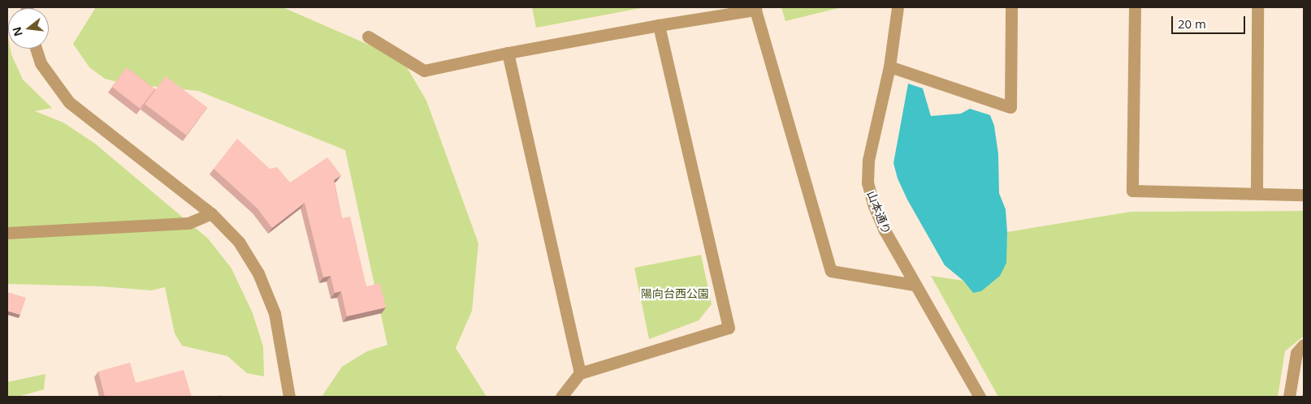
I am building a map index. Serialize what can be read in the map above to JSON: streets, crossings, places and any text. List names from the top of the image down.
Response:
{
  "streets": {
    "street": ["山本通り"]
  },
  "parks": ["陽向台西公園"],
  "scale_bar": "20 m",
  "north": "left"
}
